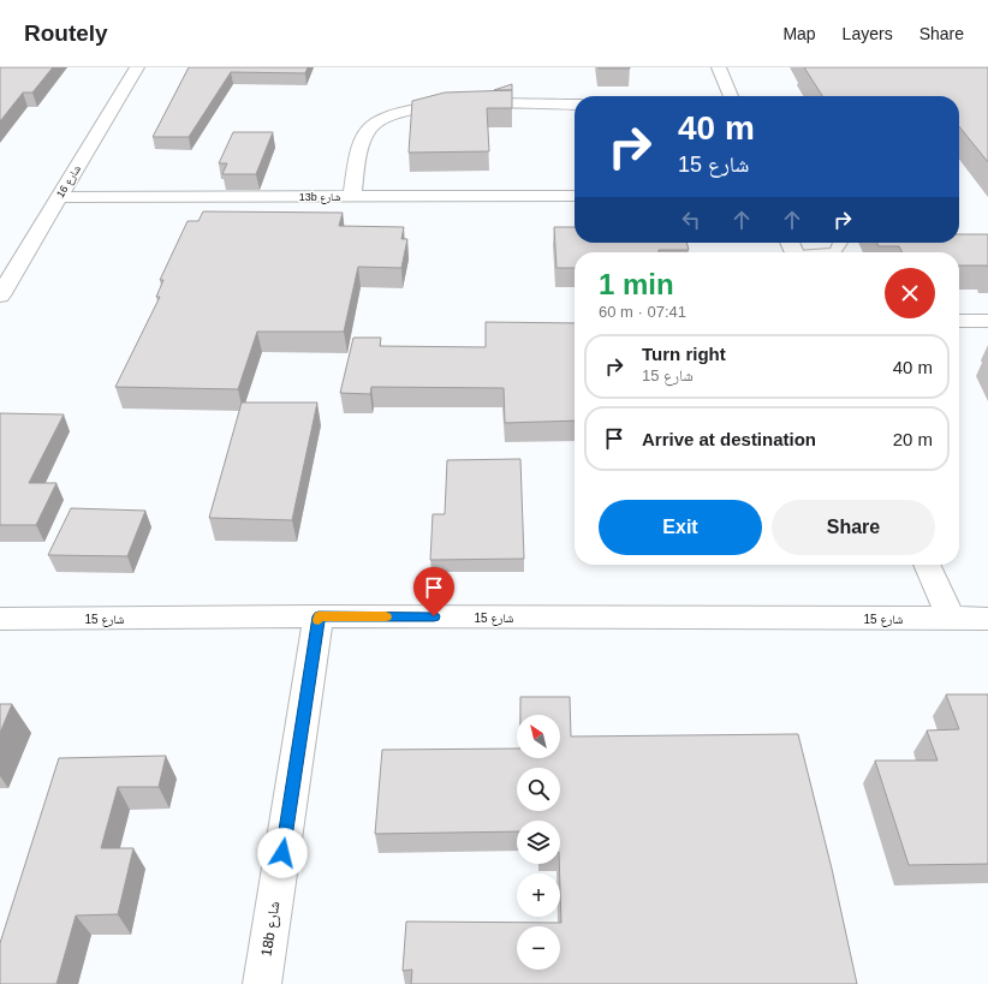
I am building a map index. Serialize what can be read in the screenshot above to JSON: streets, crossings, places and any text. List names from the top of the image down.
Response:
{
  "streets": {
    "street": [
      "شارع 16",
      "13b شارع",
      "شارع 15",
      "18b شارع"
    ]
  },
  "crossings": [
    ["شارع 16", "13b شارع"],
    ["شارع 15", "18b شارع"]
  ],
  "north": "top left",
  "page": {
    "header": "Routely",
    "nav": ["Map", "Layers", "Share"],
    "turn": ["40 m", "شارع 15"],
    "heading": ["1 min", "60 m · 07:41"],
    "list": [
      {
        "name": "Turn right",
        "note": "شارع 15",
        "value": "40 m"
      },
      {
        "name": "Arrive at destination",
        "value": "20 m"
      }
    ],
    "buttons": ["Exit", "Share"],
    "map_buttons": ["+", "−"]
  }
}
